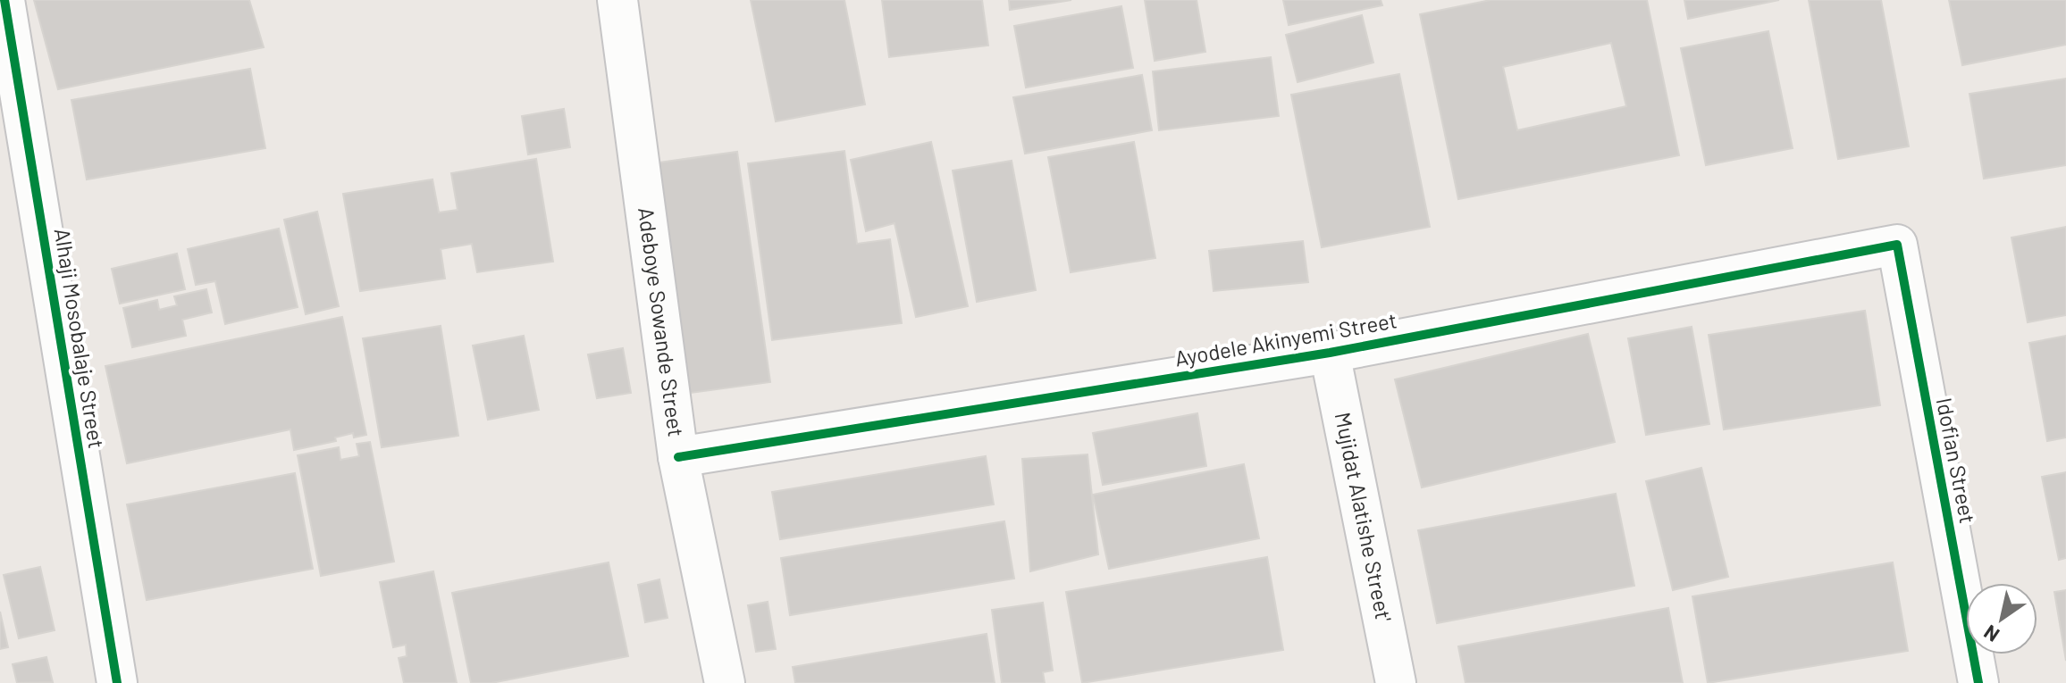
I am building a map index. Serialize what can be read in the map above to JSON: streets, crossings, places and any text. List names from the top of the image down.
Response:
{
  "streets": {
    "street": [
      "Adeboye Sowande Street",
      "Alhaji Mosobalaje Street",
      "Ayodele Akinyemi Street",
      "Idofian Street",
      "Mujidat Alatishe Street'"
    ]
  },
  "crossings": [
    ["Adeboye Sowande Street", "Ayodele Akinyemi Street"],
    ["Ayodele Akinyemi Street", "Idofian Street"],
    ["Ayodele Akinyemi Street", "Mujidat Alatishe Street'"]
  ],
  "north": "bottom left"
}
